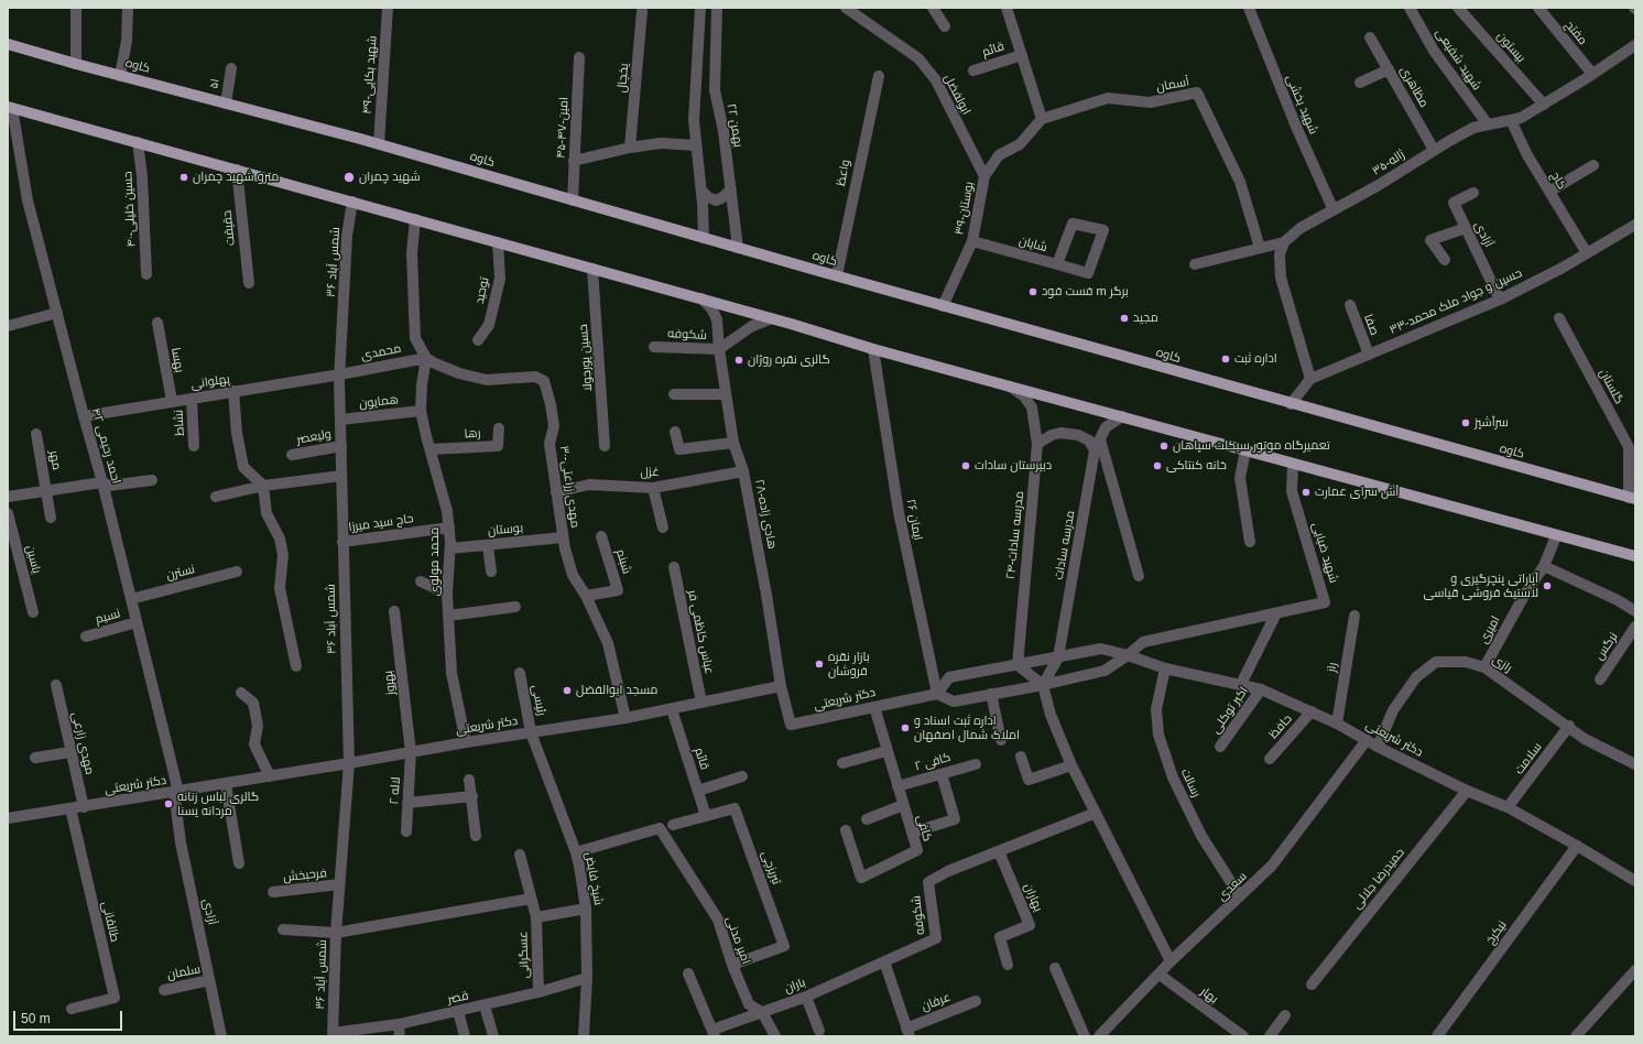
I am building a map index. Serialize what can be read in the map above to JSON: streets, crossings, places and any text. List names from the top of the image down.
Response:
{
  "streets": {
    "main road": ["کاوه"],
    "street": [
      "مفتح",
      "بیستون",
      "قائم",
      "شهید شفیعی",
      "۴۹-شهید بکایی",
      "یخچال",
      "۵۱",
      "آسمان",
      "مظاهری",
      "ابولفضل",
      "شهید بخشی",
      "۲۲ بهمن",
      "۴۵-۴۷-امین",
      "۳۵-ژاله",
      "واعظ",
      "کاج",
      "۳۹-بوستان",
      "۴۰-حسین خلیلی",
      "حقیقت",
      "آزادی",
      "شایان",
      "شمس آباد ۳۶",
      "توحید",
      "۳۳-حسین و جواد ملک محمد",
      "صفا",
      "شکوفه",
      "محمدی",
      "حسین پورجولا",
      "بهسا",
      "پهلوانی",
      "گلستان",
      "همایون",
      "نشاط",
      "رها",
      "ولیعصر",
      "۴۲ احمد رحیمی",
      "مهر",
      "غزل",
      "۳۰-مهدی زراعتی",
      "۲۸-هادی زاده",
      "۲۶ ایمان",
      "حاج سید میرزا",
      "بوستان",
      "۲۴-مدرسه سادات",
      "مدرسه سادات",
      "شهید ضیایی",
      "یاسین",
      "محمد مولوی",
      "شبنم",
      "نسترن",
      "نسیم",
      "امیری",
      "عباس کاظمی فر",
      "نرگس",
      "رازی",
      "راز",
      "بهروز",
      "دکتر شریعتی",
      "رئیسی",
      "اکبر توکلی",
      "حافظ",
      "مهدی زارعی",
      "سلامت",
      "کافی ۲",
      "رسالت",
      "لاله ۲",
      "کافی",
      "تبریزچی",
      "فرحبخش",
      "شیخ فایض",
      "حمیدرضا جلالی",
      "سعدی",
      "بهاران",
      "طالقانی",
      "نیکرخ",
      "امیر مدنی",
      "عسگرانی",
      "سلمان",
      "باران",
      "بهار",
      "قصر",
      "عرفان"
    ]
  },
  "crossings": [
    ["مفتح", "۳۵-ژاله"],
    ["بیستون", "۳۵-ژاله"],
    ["قائم", "دکتر شریعتی"],
    ["قائم", "تبریزچی"],
    ["شهید شفیعی", "۳۵-ژاله"],
    ["کاوه", "۴۹-شهید بکایی"],
    ["کاوه", "۵۱"],
    ["کاوه", "۲۲ بهمن"],
    ["کاوه", "۴۵-۴۷-امین"],
    ["کاوه", "واعظ"],
    ["کاوه", "۳۹-بوستان"],
    ["کاوه", "۳۳-حسین و جواد ملک محمد"],
    ["کاوه", "گلستان"],
    ["آسمان", "۳۹-بوستان"],
    ["مظاهری", "۳۵-ژاله"],
    ["ابولفضل", "۳۹-بوستان"],
    ["شهید بخشی", "۳۵-ژاله"],
    ["۳۵-ژاله", "کاج"],
    ["کاج", "۳۳-حسین و جواد ملک محمد"],
    ["۳۹-بوستان", "شایان"],
    ["آزادی", "۳۳-حسین و جواد ملک محمد"],
    ["آزادی", "۴۲ احمد رحیمی"],
    ["آزادی", "دکتر شریعتی"],
    ["آزادی", "سلمان"],
    ["شمس آباد ۳۶", "محمدی"],
    ["شمس آباد ۳۶", "پهلوانی"],
    ["شمس آباد ۳۶", "همایون"],
    ["شمس آباد ۳۶", "ولیعصر"],
    ["شمس آباد ۳۶", "حاج سید میرزا"],
    ["شمس آباد ۳۶", "دکتر شریعتی"],
    ["شمس آباد ۳۶", "فرحبخش"],
    ["شمس آباد ۳۶", "قصر"],
    ["۳۳-حسین و جواد ملک محمد", "صفا"],
    ["شکوفه", "۲۸-هادی زاده"],
    ["شکوفه", "بهاران"],
    ["شکوفه", "باران"],
    ["محمدی", "پهلوانی"],
    ["محمدی", "۳۰-مهدی زراعتی"],
    ["محمدی", "محمد مولوی"],
    ["بهسا", "پهلوانی"],
    ["پهلوانی", "نشاط"],
    ["پهلوانی", "۴۲ احمد رحیمی"],
    ["همایون", "محمد مولوی"],
    ["رها", "محمد مولوی"],
    ["۴۲ احمد رحیمی", "نسترن"],
    ["۴۲ احمد رحیمی", "نسیم"],
    ["۴۲ احمد رحیمی", "دکتر شریعتی"],
    ["غزل", "۳۰-مهدی زراعتی"],
    ["غزل", "۲۸-هادی زاده"],
    ["۳۰-مهدی زراعتی", "بوستان"],
    ["۳۰-مهدی زراعتی", "محمد مولوی"],
    ["۳۰-مهدی زراعتی", "شبنم"],
    ["۳۰-مهدی زراعتی", "دکتر شریعتی"],
    ["۲۸-هادی زاده", "دکتر شریعتی"],
    ["۲۶ ایمان", "دکتر شریعتی"],
    ["حاج سید میرزا", "محمد مولوی"],
    ["بوستان", "محمد مولوی"],
    ["۲۴-مدرسه سادات", "دکتر شریعتی"],
    ["مدرسه سادات", "دکتر شریعتی"],
    ["شهید ضیایی", "دکتر شریعتی"],
    ["محمد مولوی", "دکتر شریعتی"],
    ["امیری", "رازی"],
    ["عباس کاظمی فر", "دکتر شریعتی"],
    ["رازی", "دکتر شریعتی"],
    ["رازی", "سلامت"],
    ["راز", "دکتر شریعتی"],
    ["بهروز", "دکتر شریعتی"],
    ["بهروز", "لاله ۲"],
    ["دکتر شریعتی", "رئیسی"],
    ["دکتر شریعتی", "اکبر توکلی"],
    ["دکتر شریعتی", "حافظ"],
    ["دکتر شریعتی", "مهدی زارعی"],
    ["دکتر شریعتی", "سلامت"],
    ["دکتر شریعتی", "رسالت"],
    ["دکتر شریعتی", "لاله ۲"],
    ["دکتر شریعتی", "کافی"],
    ["دکتر شریعتی", "شیخ فایض"],
    ["دکتر شریعتی", "حمیدرضا جلالی"],
    ["دکتر شریعتی", "سعدی"],
    ["دکتر شریعتی", "طالقانی"],
    ["دکتر شریعتی", "نیکرخ"],
    ["رئیسی", "شیخ فایض"],
    ["کافی ۲", "کافی"],
    ["رسالت", "سعدی"],
    ["تبریزچی", "امیر مدنی"],
    ["شیخ فایض", "امیر مدنی"],
    ["شیخ فایض", "عسگرانی"],
    ["شیخ فایض", "قصر"],
    ["سعدی", "بهار"],
    ["امیر مدنی", "باران"],
    ["عسگرانی", "قصر"]
  ],
  "places": [
    "مترو شهید چمران",
    "شهید چمران",
    "فست فود m برگر",
    "مجید",
    "اداره ثبت",
    "گالری نقره روژان",
    "سرآشپز",
    "تعمیرگاه موتور سیکلت سپاهان",
    "دبیرستان سادات",
    "خانه کنتاکی",
    "آش سرای عمارت",
    "آپاراتی پنچرگیری و لاستیک فروشی قیاسی",
    "بازار نقره فروشان",
    "مسجد ابوالفضل",
    "اداره ثبت اسناد و املاک شمال اصفهان",
    "گالری لباس زنانه مردانه یسنا"
  ],
  "scale_bar": "50 m"
}
